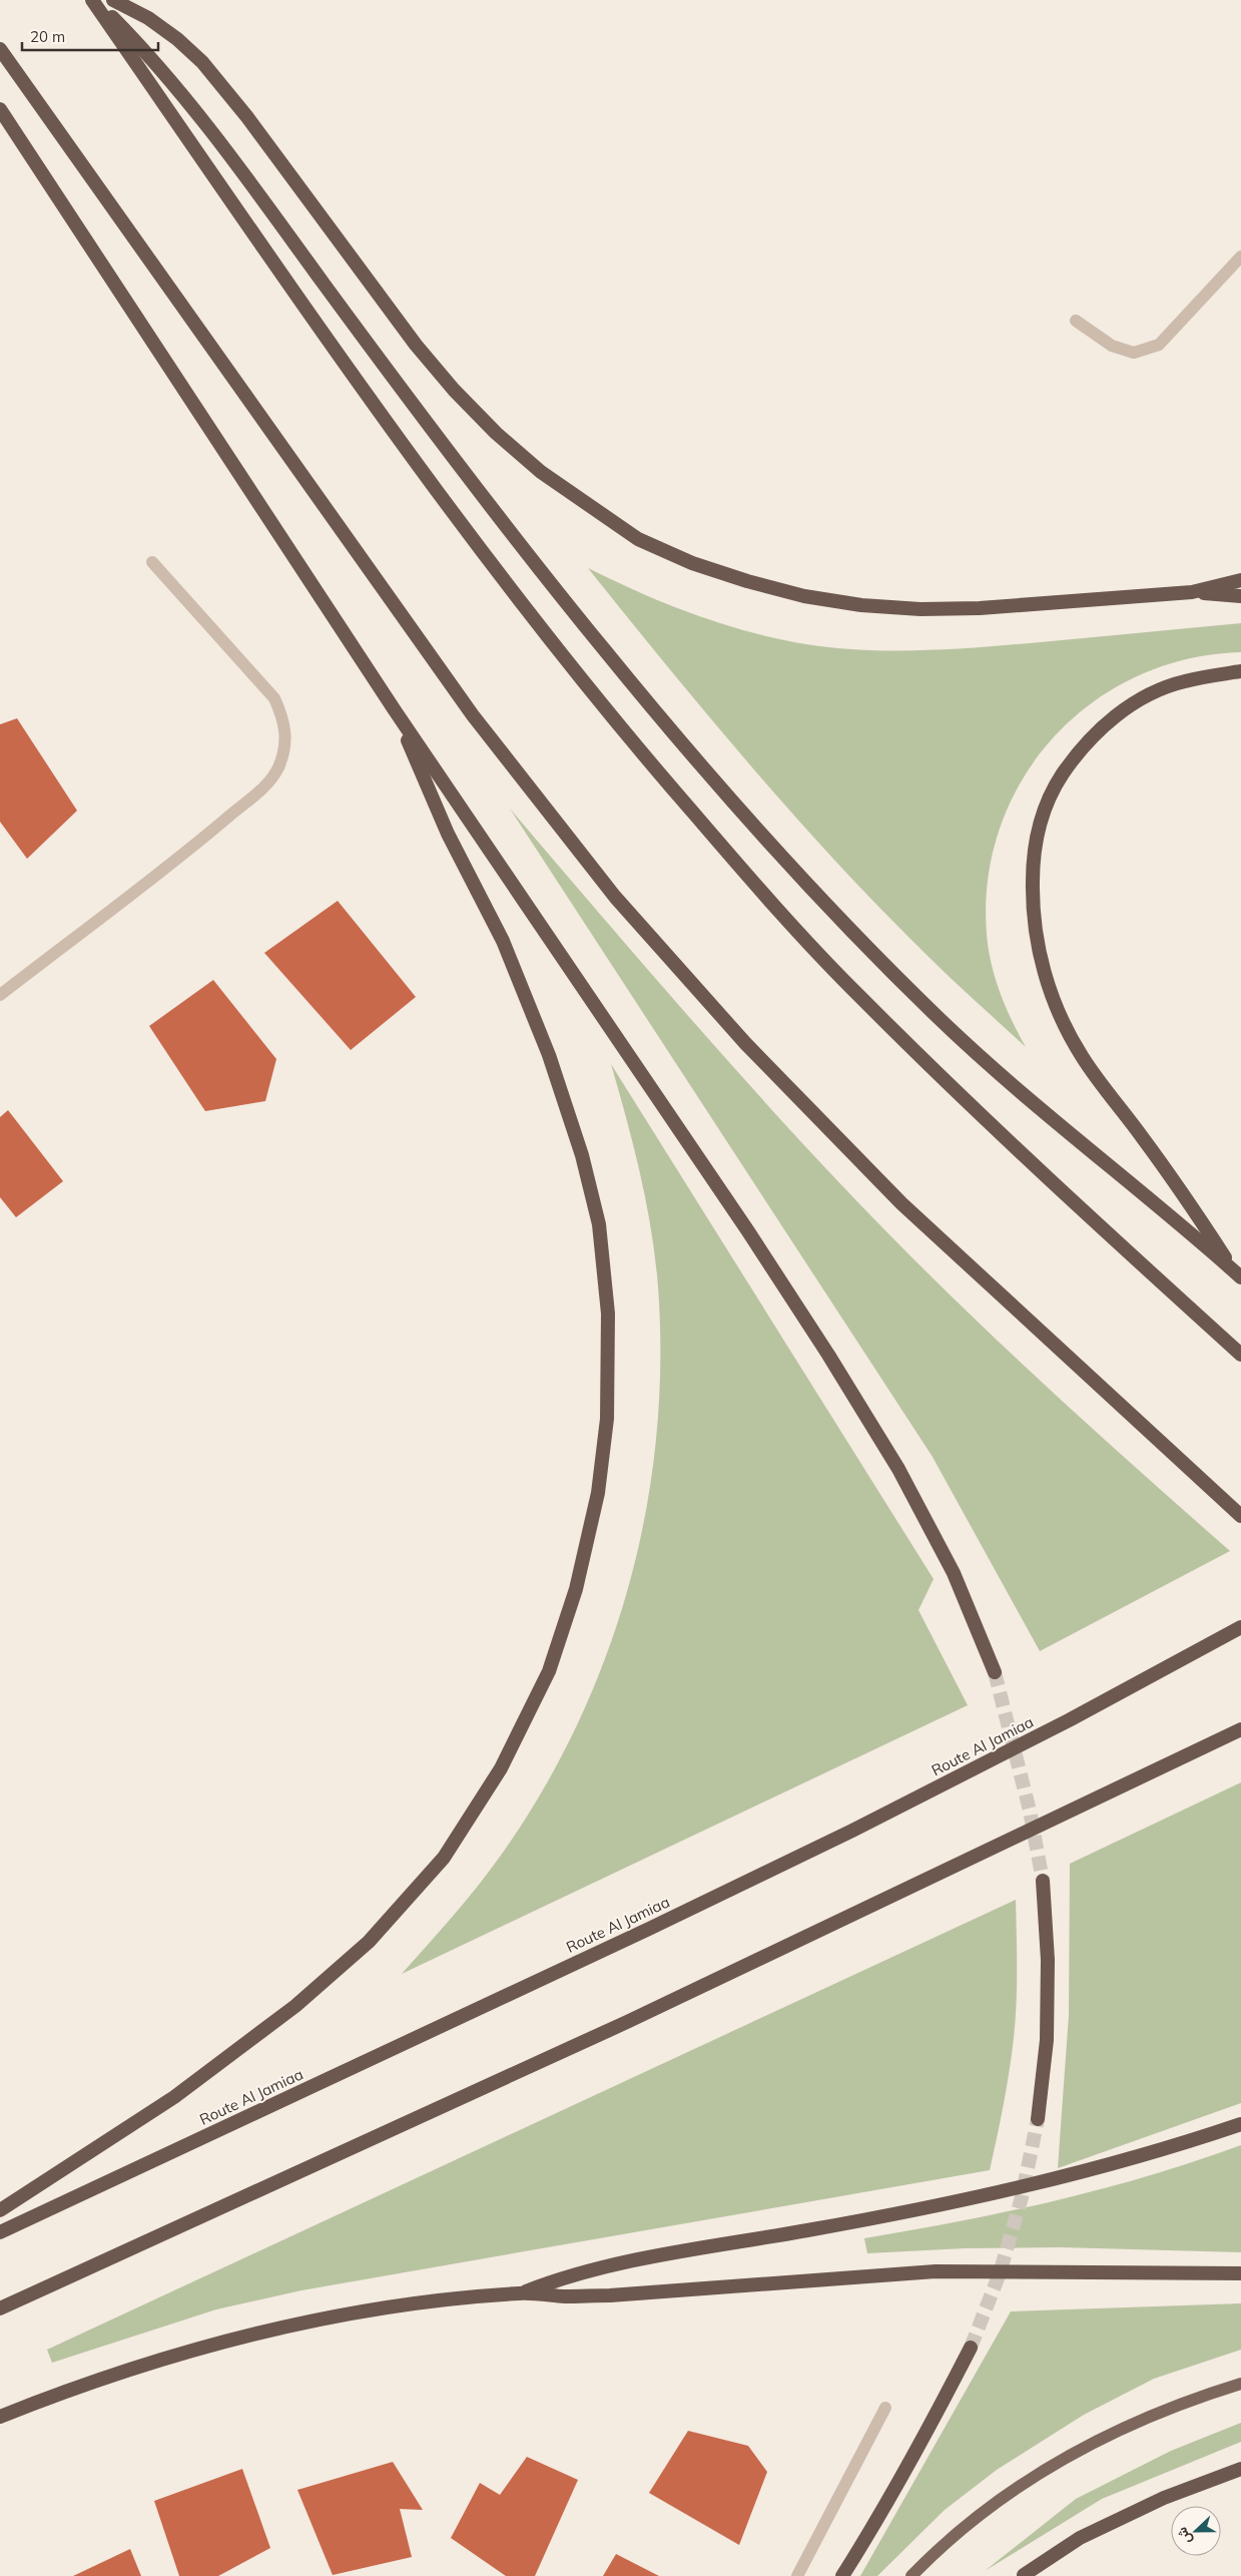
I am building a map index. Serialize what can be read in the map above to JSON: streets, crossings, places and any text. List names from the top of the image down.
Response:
{
  "streets": {
    "highway": ["Route Al Jamiaa"]
  },
  "scale_bar": "20 m",
  "north": "left"
}
